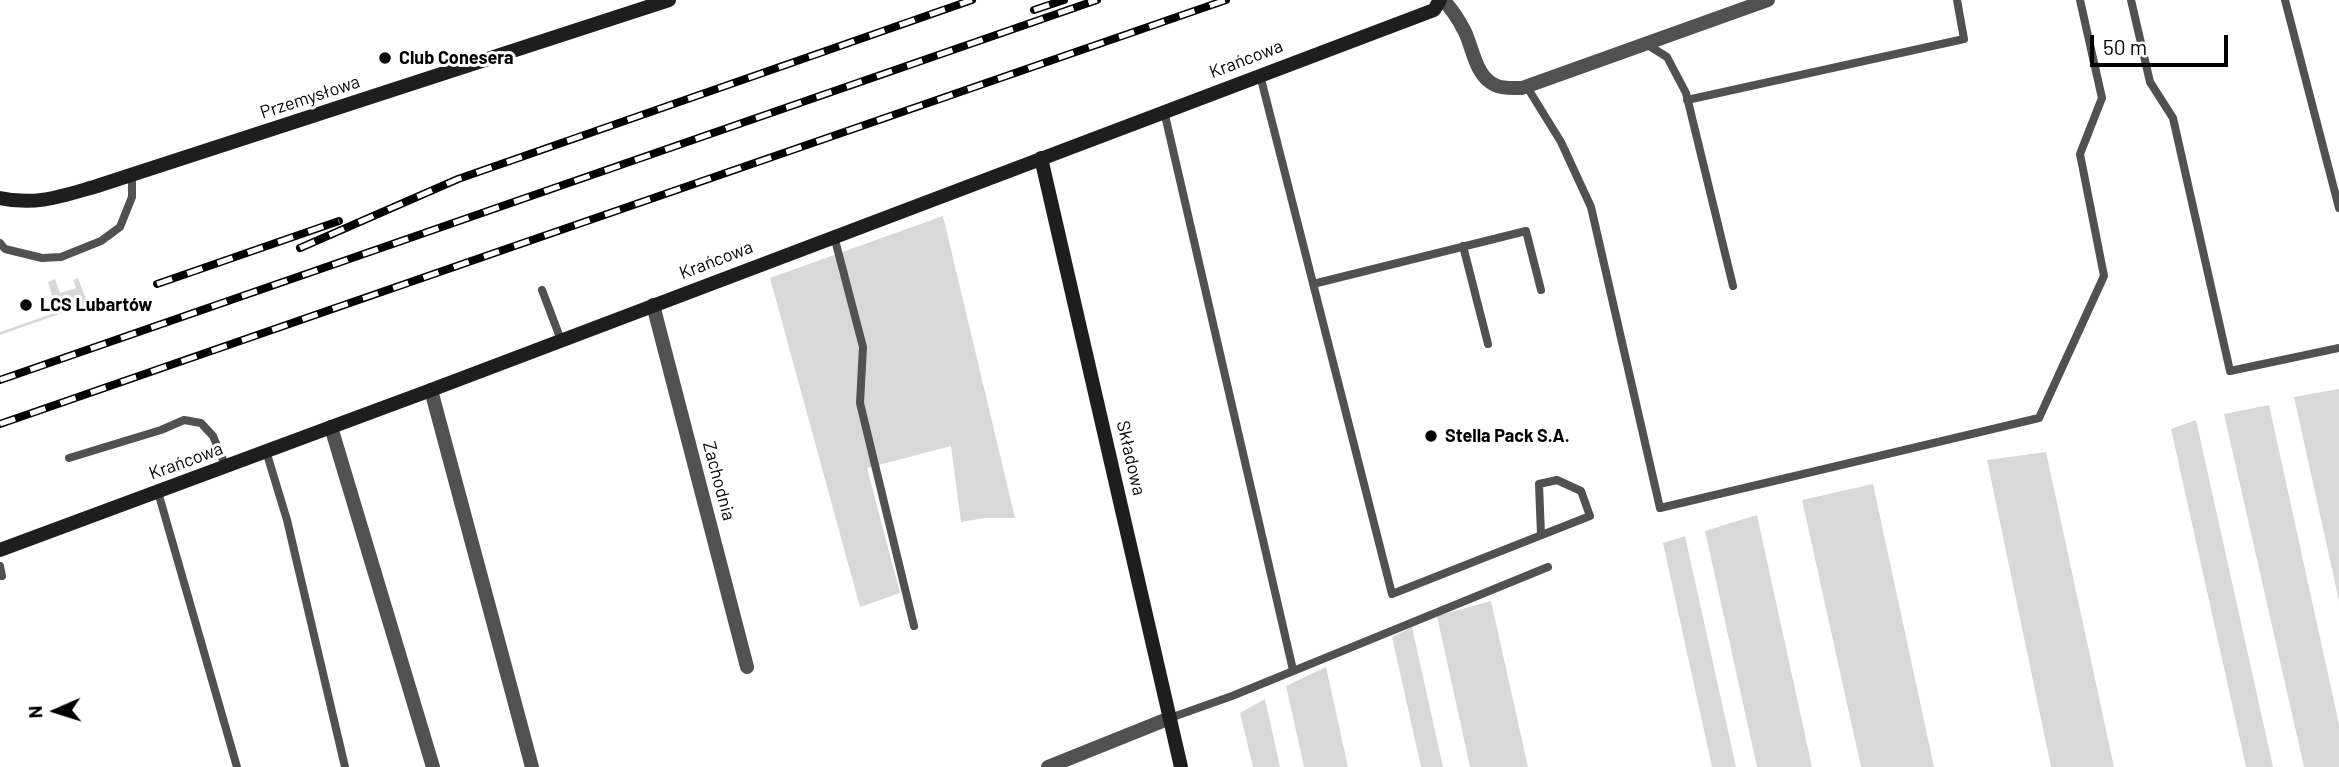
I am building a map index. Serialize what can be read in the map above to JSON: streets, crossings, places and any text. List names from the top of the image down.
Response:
{
  "streets": {
    "street": [
      "Krańcowa",
      "Przemysłowa",
      "Składowa",
      "Zachodnia"
    ]
  },
  "crossings": [
    ["Krańcowa", "Składowa"],
    ["Krańcowa", "Zachodnia"]
  ],
  "places": ["Club Conesera", "LCS Lubartów", "Stella Pack S.A."],
  "scale_bar": "50 m",
  "north": "left"
}
